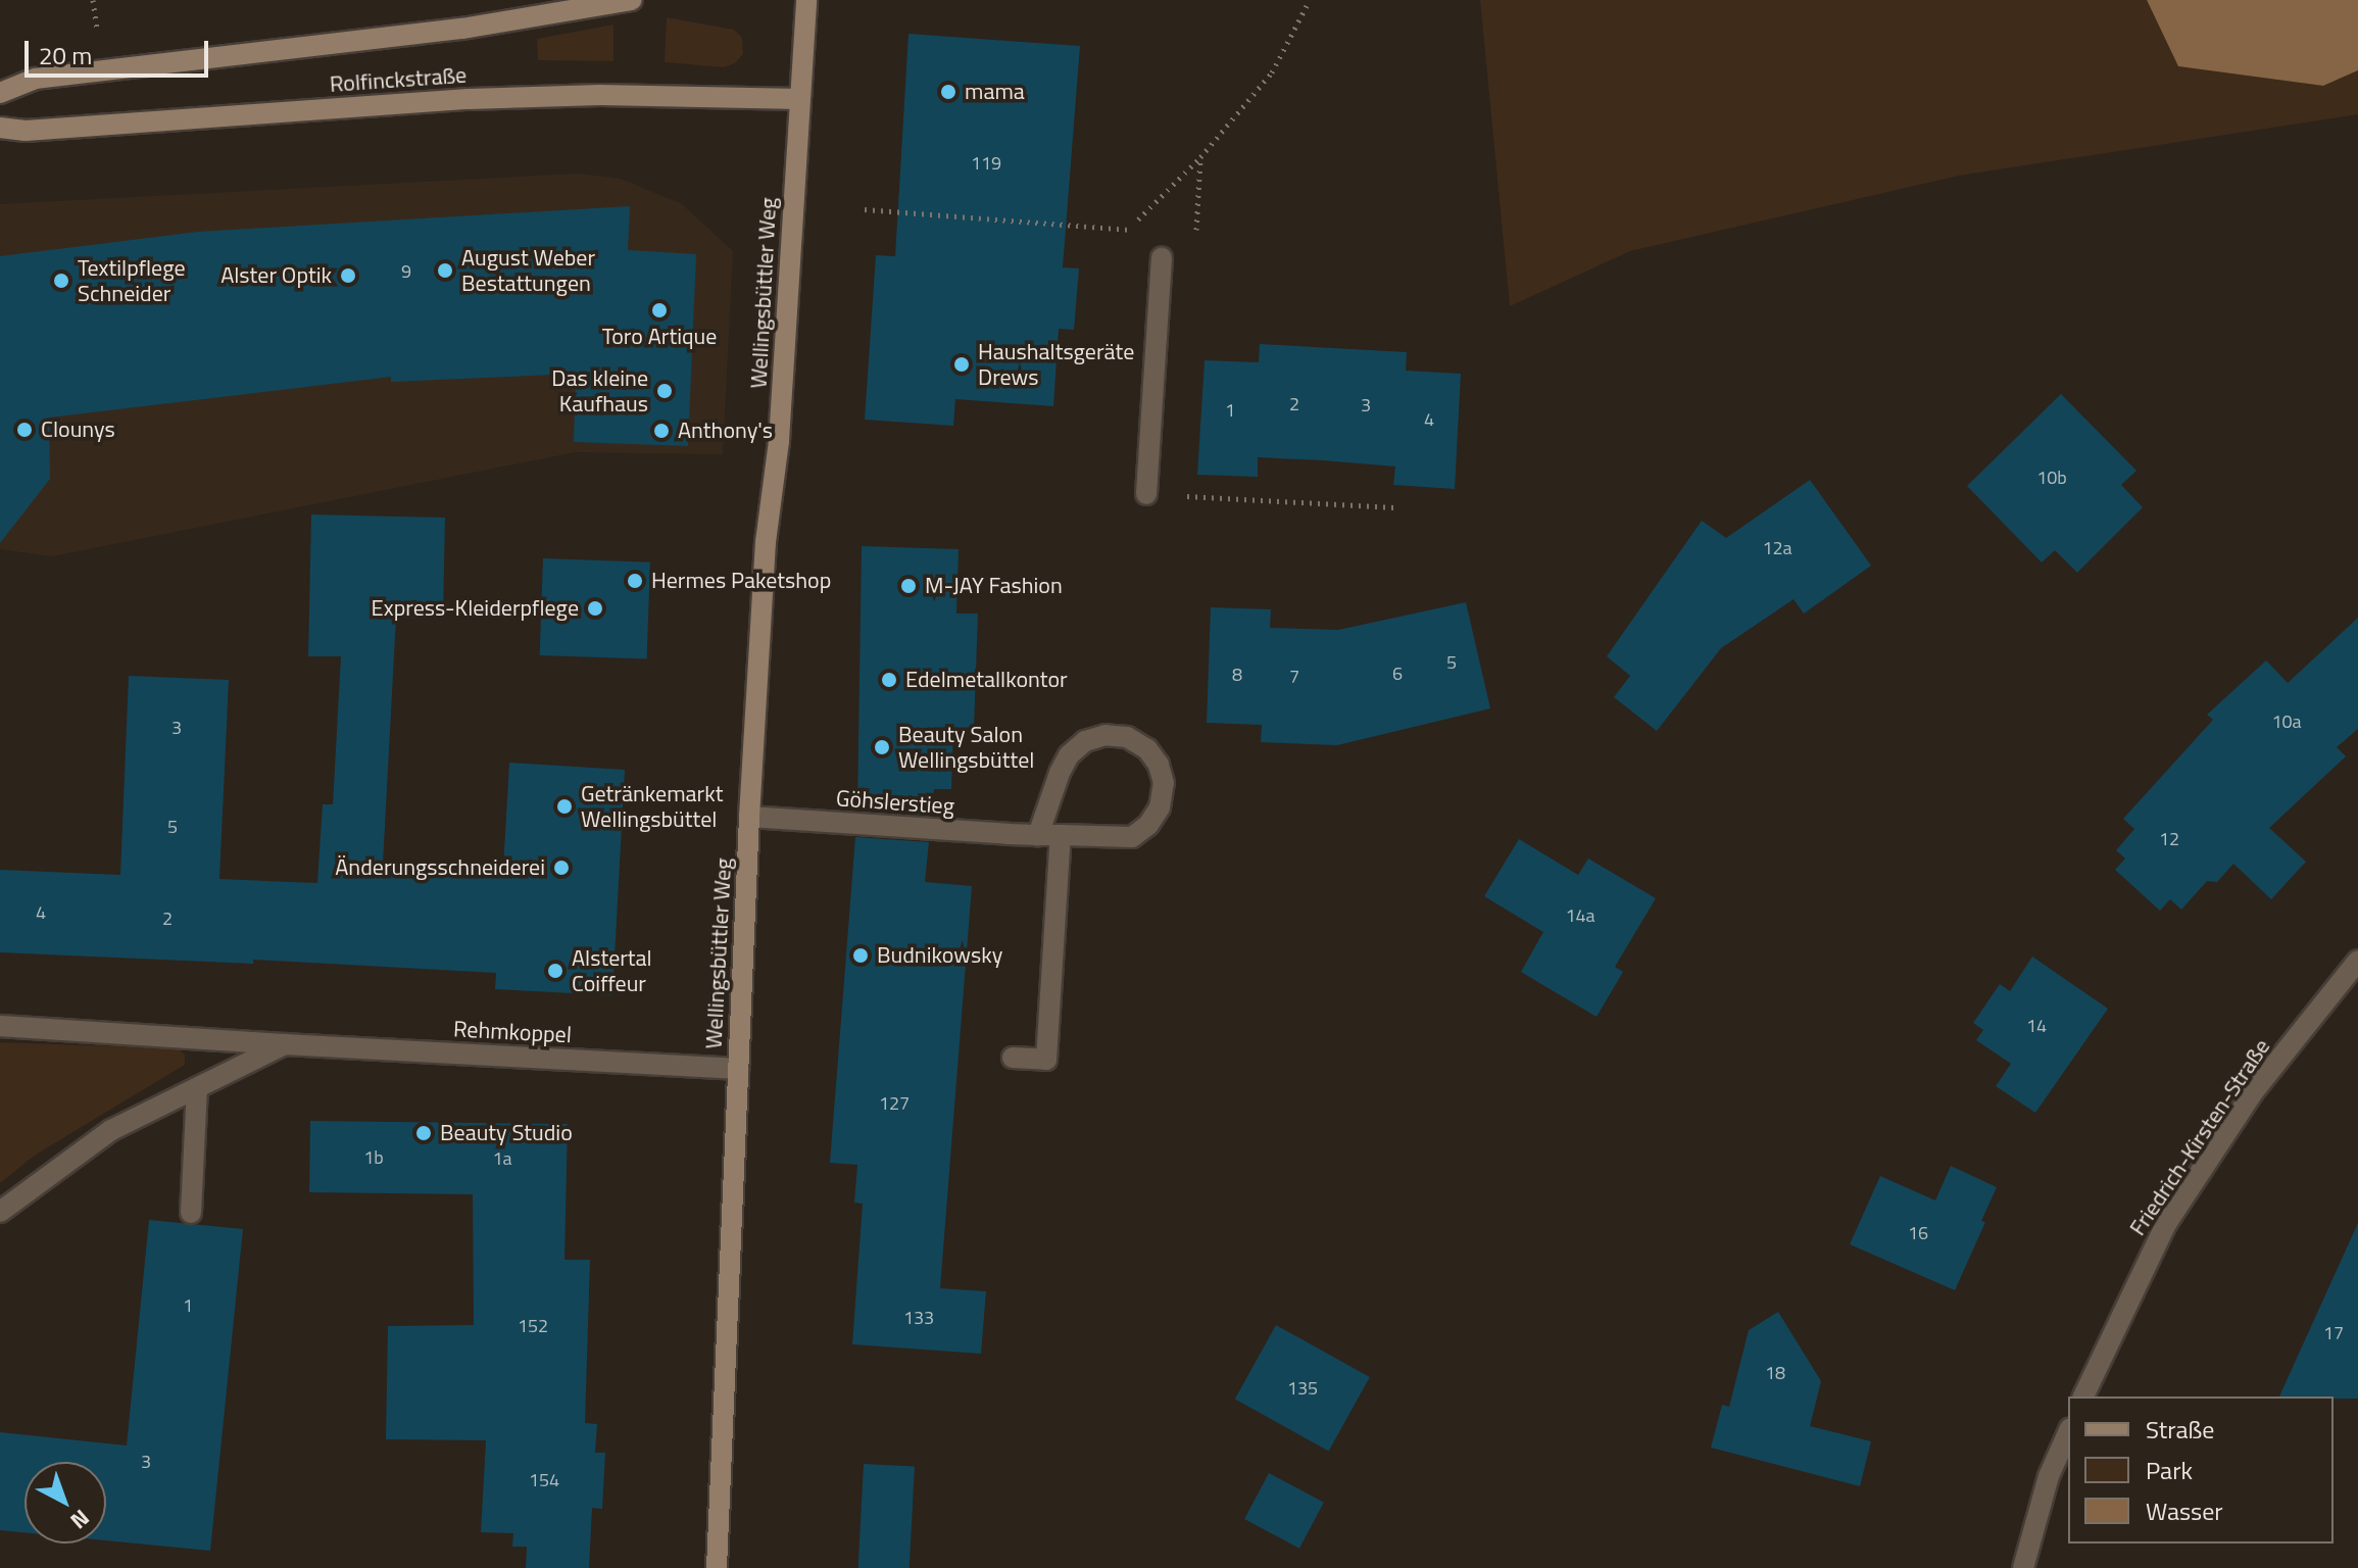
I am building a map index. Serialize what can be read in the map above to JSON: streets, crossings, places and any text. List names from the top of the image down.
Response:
{
  "streets": {
    "main road": ["Rolfinckstraße", "Wellingsbüttler Weg"],
    "street": ["Göhslerstieg", "Rehmkoppel", "Friedrich-Kirsten-Straße"]
  },
  "crossings": [
    ["Rolfinckstraße", "Wellingsbüttler Weg"],
    ["Wellingsbüttler Weg", "Göhslerstieg"],
    ["Wellingsbüttler Weg", "Rehmkoppel"]
  ],
  "places": [
    "mama",
    "August Weber Bestattungen",
    "Alster Optik",
    "Textilpflege Schneider",
    "Toro Artique",
    "Haushaltsgeräte Drews",
    "Das kleine Kaufhaus",
    "Clounys",
    "Anthony's",
    "Hermes Paketshop",
    "M-JAY Fashion",
    "Express-Kleiderpflege",
    "Edelmetallkontor",
    "Beauty Salon Wellingsbüttel",
    "Getränkemarkt Wellingsbüttel",
    "Änderungsschneiderei",
    "Budnikowsky",
    "Alstertal Coiffeur",
    "Beauty Studio"
  ],
  "house_numbers": [
    "119",
    "9",
    "2",
    "3",
    "1",
    "4",
    "10b",
    "12a",
    "5",
    "6",
    "8",
    "7",
    "10a",
    "3",
    "5",
    "12",
    "4",
    "14a",
    "2",
    "14",
    "127",
    "1b",
    "1a",
    "16",
    "1",
    "133",
    "152",
    "17",
    "18",
    "135",
    "3",
    "154"
  ],
  "legend": ["Straße", "Park", "Wasser"],
  "scale_bar": "20 m",
  "north": "bottom right"
}
